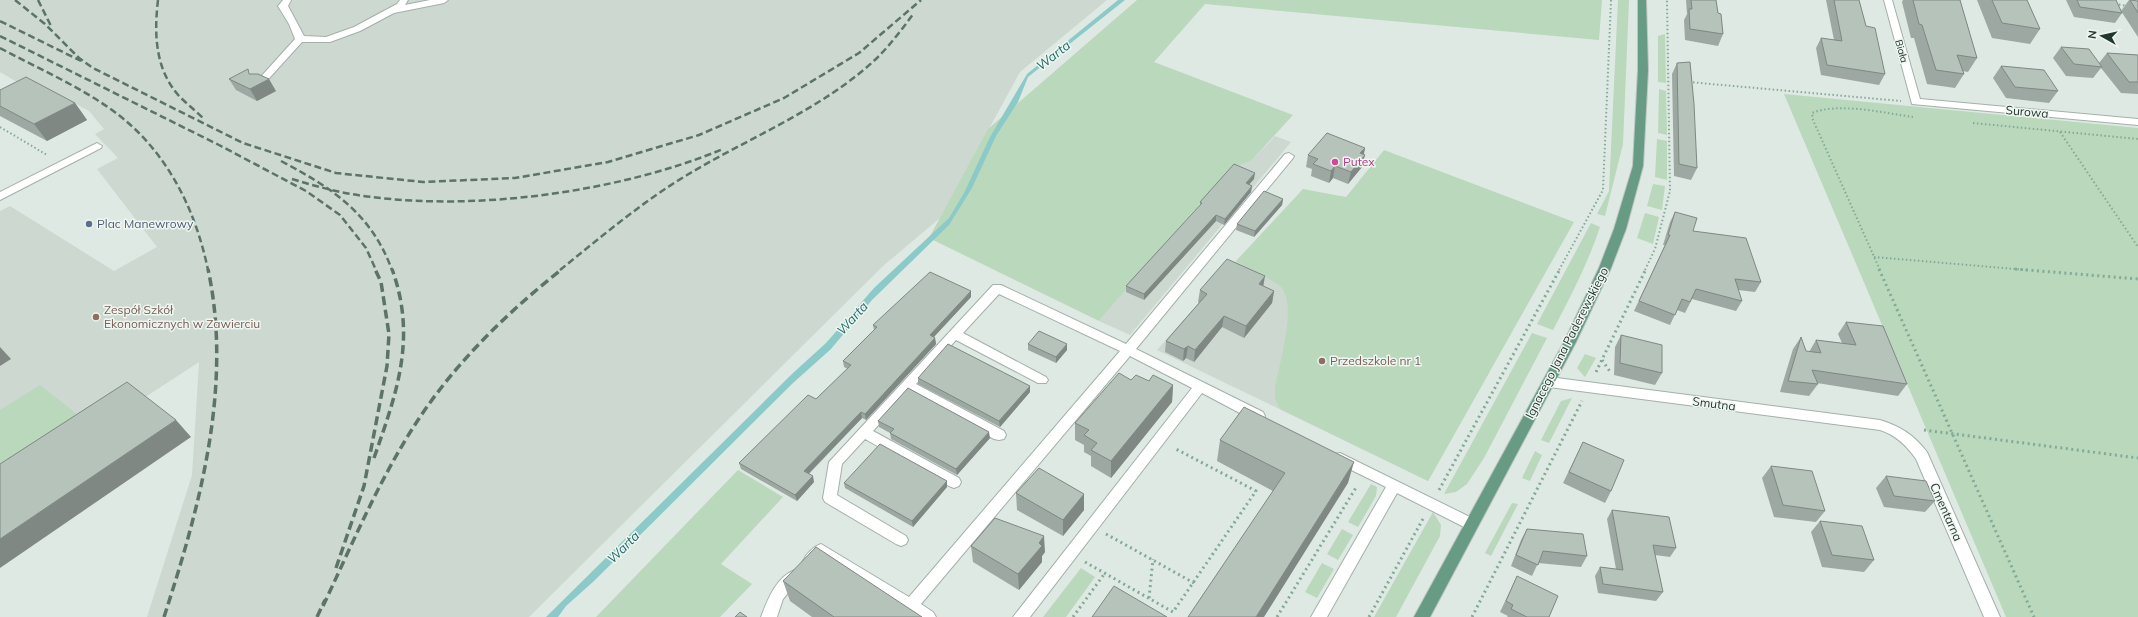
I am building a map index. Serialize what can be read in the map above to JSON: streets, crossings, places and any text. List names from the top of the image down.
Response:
{
  "streets": {
    "main road": ["Ignacego Jana Paderewskiego"],
    "street": [
      "Biała",
      "Surowa",
      "Smutna",
      "Cmentarna"
    ]
  },
  "crossings": [
    ["Biała", "Surowa"],
    ["Ignacego Jana Paderewskiego", "Smutna"],
    ["Smutna", "Cmentarna"]
  ],
  "water": ["Warta"],
  "places": [
    "Putex",
    "Plac Manewrowy",
    "Zespół Szkół Ekonomicznych w Zawierciu",
    "Przedszkole nr 1"
  ],
  "north": "left"
}
